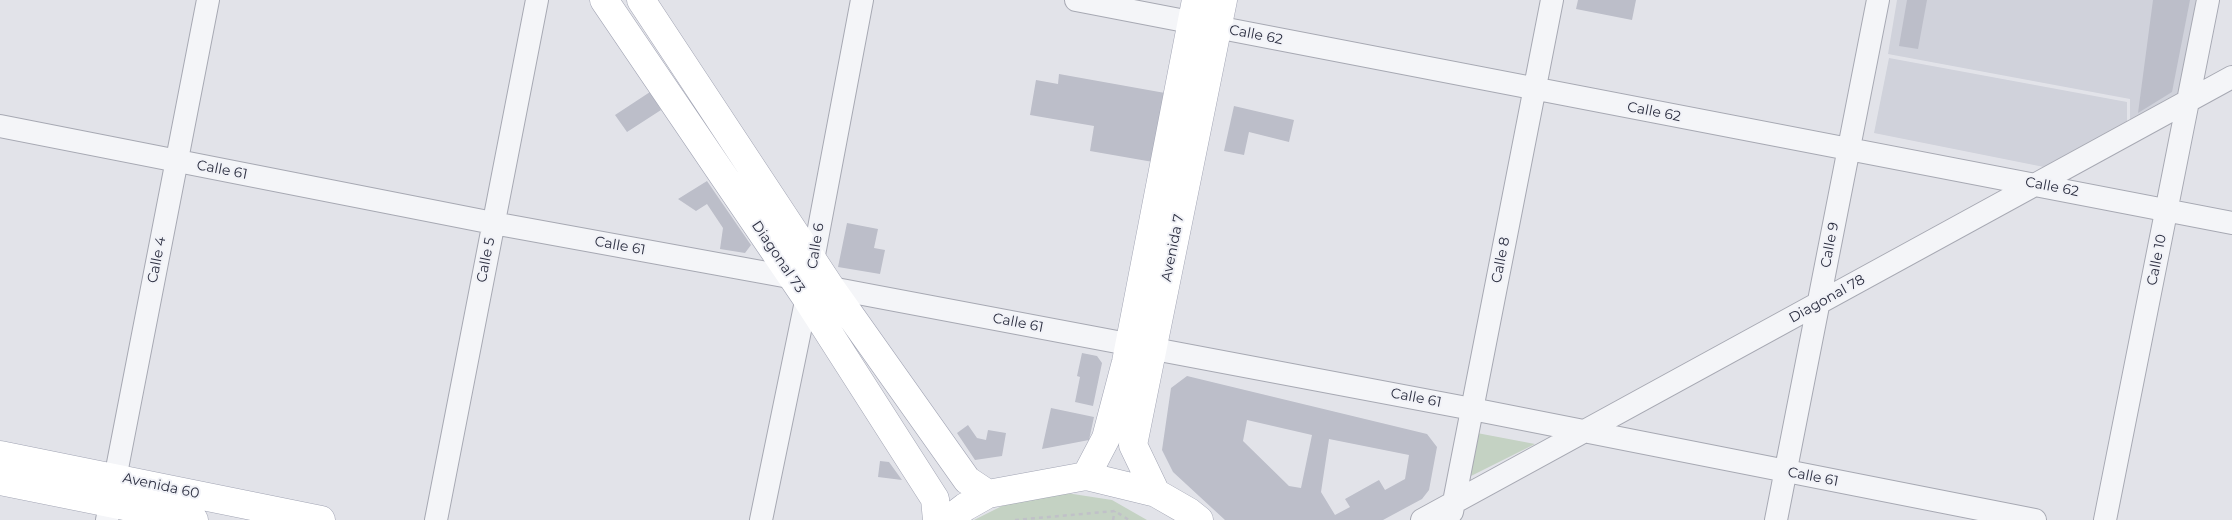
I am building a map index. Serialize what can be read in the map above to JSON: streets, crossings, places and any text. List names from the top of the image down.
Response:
{
  "streets": {
    "main road": ["Avenida 7", "Diagonal 73", "Avenida 60"],
    "street": [
      "Calle 62",
      "Calle 61",
      "Calle 9",
      "Calle 6",
      "Calle 4",
      "Calle 5",
      "Calle 8",
      "Calle 10",
      "Diagonal 78"
    ]
  },
  "crossings": [
    ["Calle 62", "Calle 9"],
    ["Calle 62", "Avenida 7"],
    ["Calle 62", "Calle 8"],
    ["Calle 62", "Calle 10"],
    ["Calle 62", "Diagonal 78"],
    ["Calle 61", "Calle 9"],
    ["Calle 61", "Calle 6"],
    ["Calle 61", "Avenida 7"],
    ["Calle 61", "Diagonal 73"],
    ["Calle 61", "Calle 4"],
    ["Calle 61", "Calle 5"],
    ["Calle 61", "Calle 8"],
    ["Calle 61", "Diagonal 78"],
    ["Calle 9", "Diagonal 78"],
    ["Calle 6", "Diagonal 73"],
    ["Calle 4", "Avenida 60"],
    ["Calle 8", "Diagonal 78"],
    ["Calle 10", "Diagonal 78"]
  ]
}
